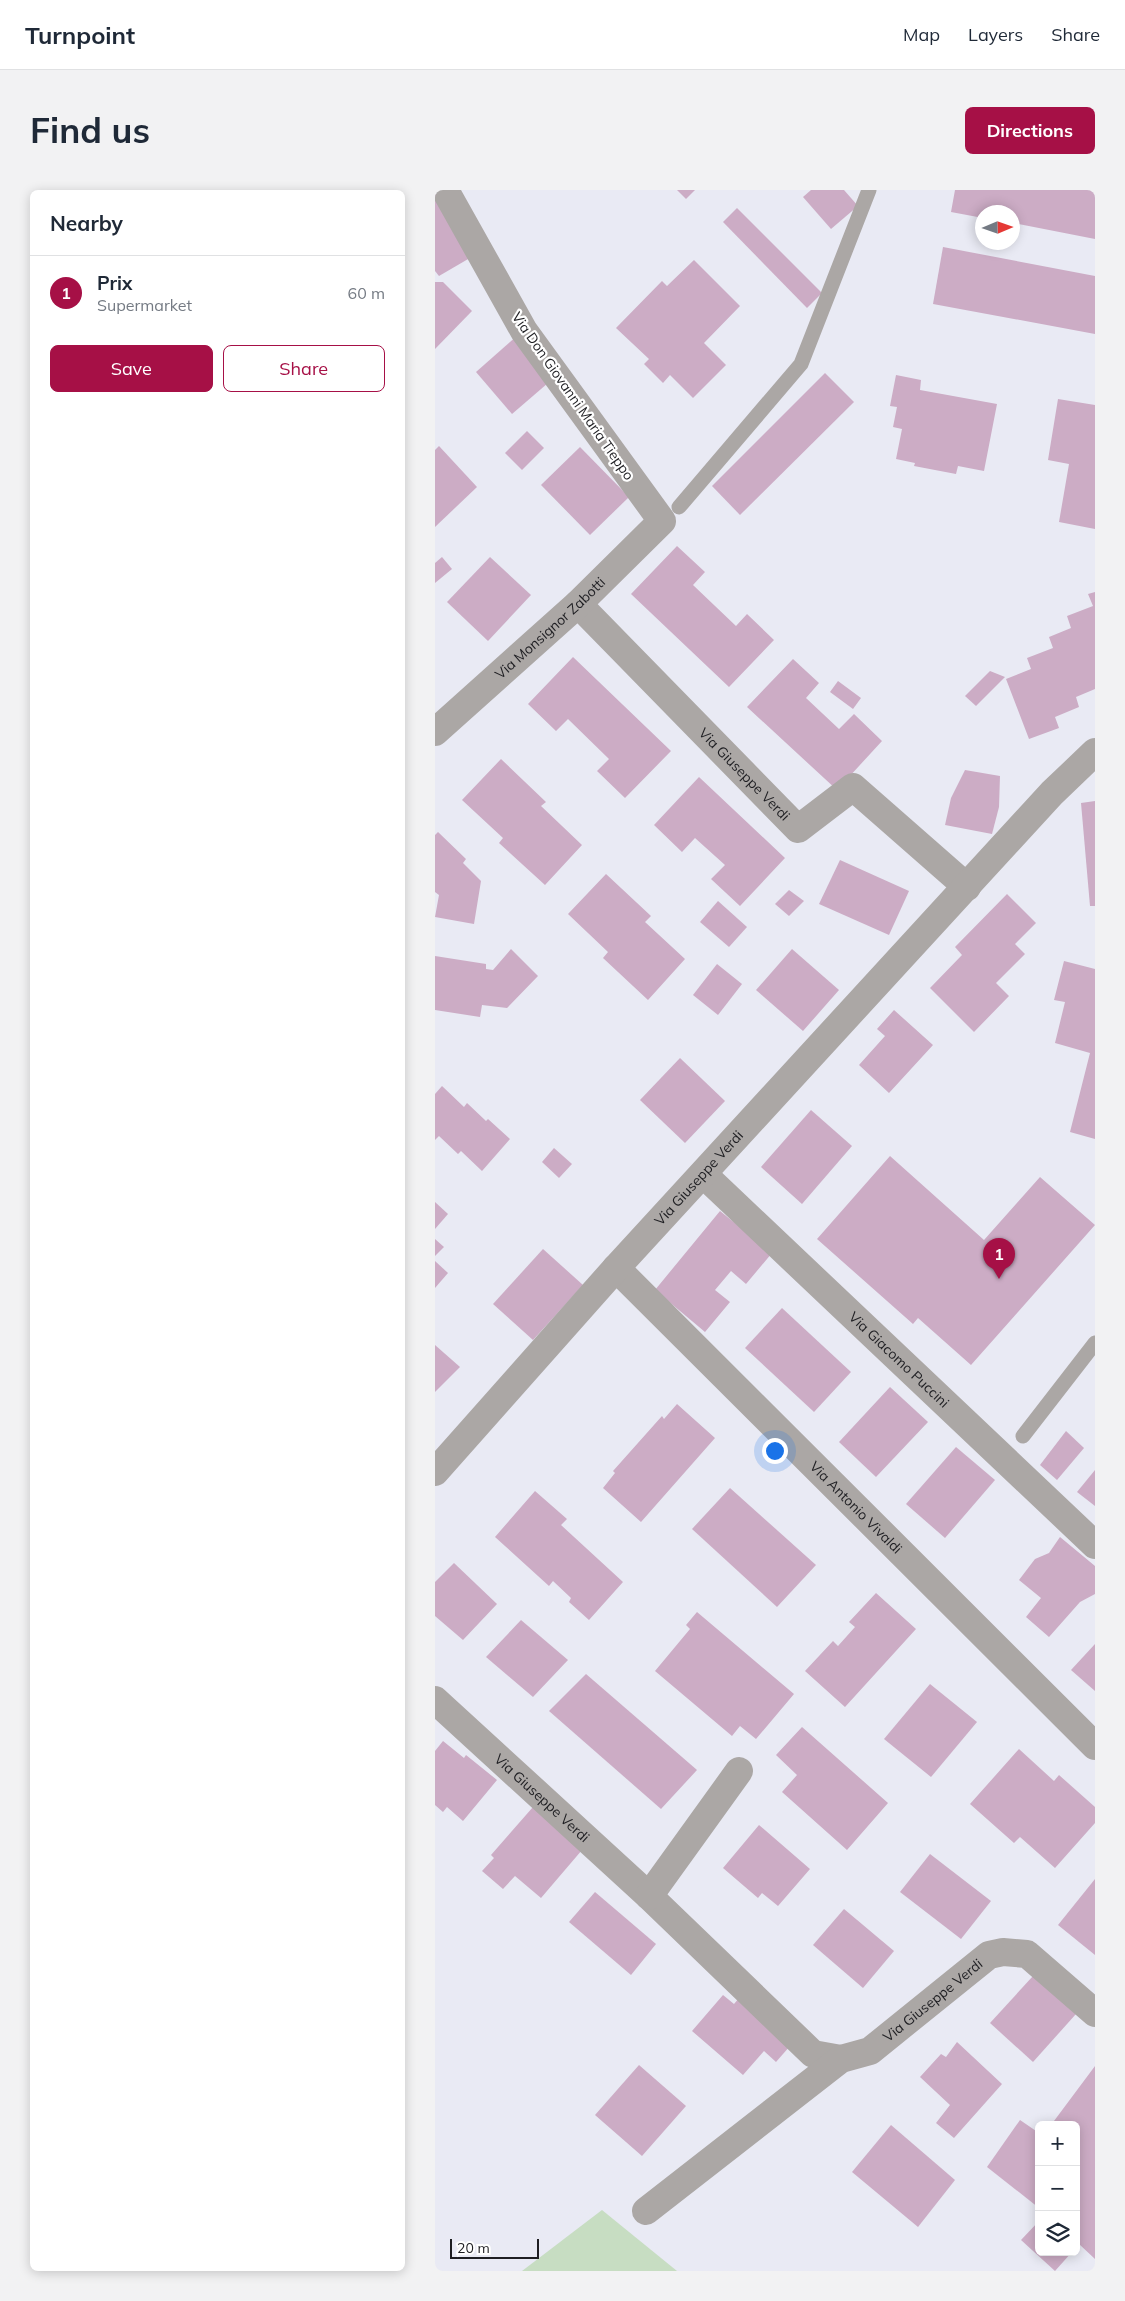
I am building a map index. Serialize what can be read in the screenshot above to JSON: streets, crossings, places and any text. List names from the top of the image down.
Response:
{
  "streets": {
    "street": [
      "Via Don Giovanni Maria Tieppo",
      "Via Monsignor Zabotti",
      "Via Giuseppe Verdi",
      "Via Giacomo Puccini",
      "Via Antonio Vivaldi"
    ]
  },
  "crossings": [
    ["Via Don Giovanni Maria Tieppo", "Via Monsignor Zabotti"],
    ["Via Monsignor Zabotti", "Via Giuseppe Verdi"],
    ["Via Giuseppe Verdi", "Via Giacomo Puccini"],
    ["Via Giuseppe Verdi", "Via Antonio Vivaldi"]
  ],
  "scale_bar": "20 m",
  "north": "right",
  "page": {
    "header": "Turnpoint",
    "nav": ["Map", "Layers", "Share"],
    "buttons": [
      "Directions",
      ["Save", "Share"]
    ],
    "title": "Find us",
    "heading": "Nearby",
    "list": [
      {
        "mark": "1",
        "name": "Prix",
        "note": "Supermarket",
        "value": "60 m"
      }
    ],
    "pins": "1",
    "map_buttons": ["+", "−"],
    "scale": "20 m"
  }
}
